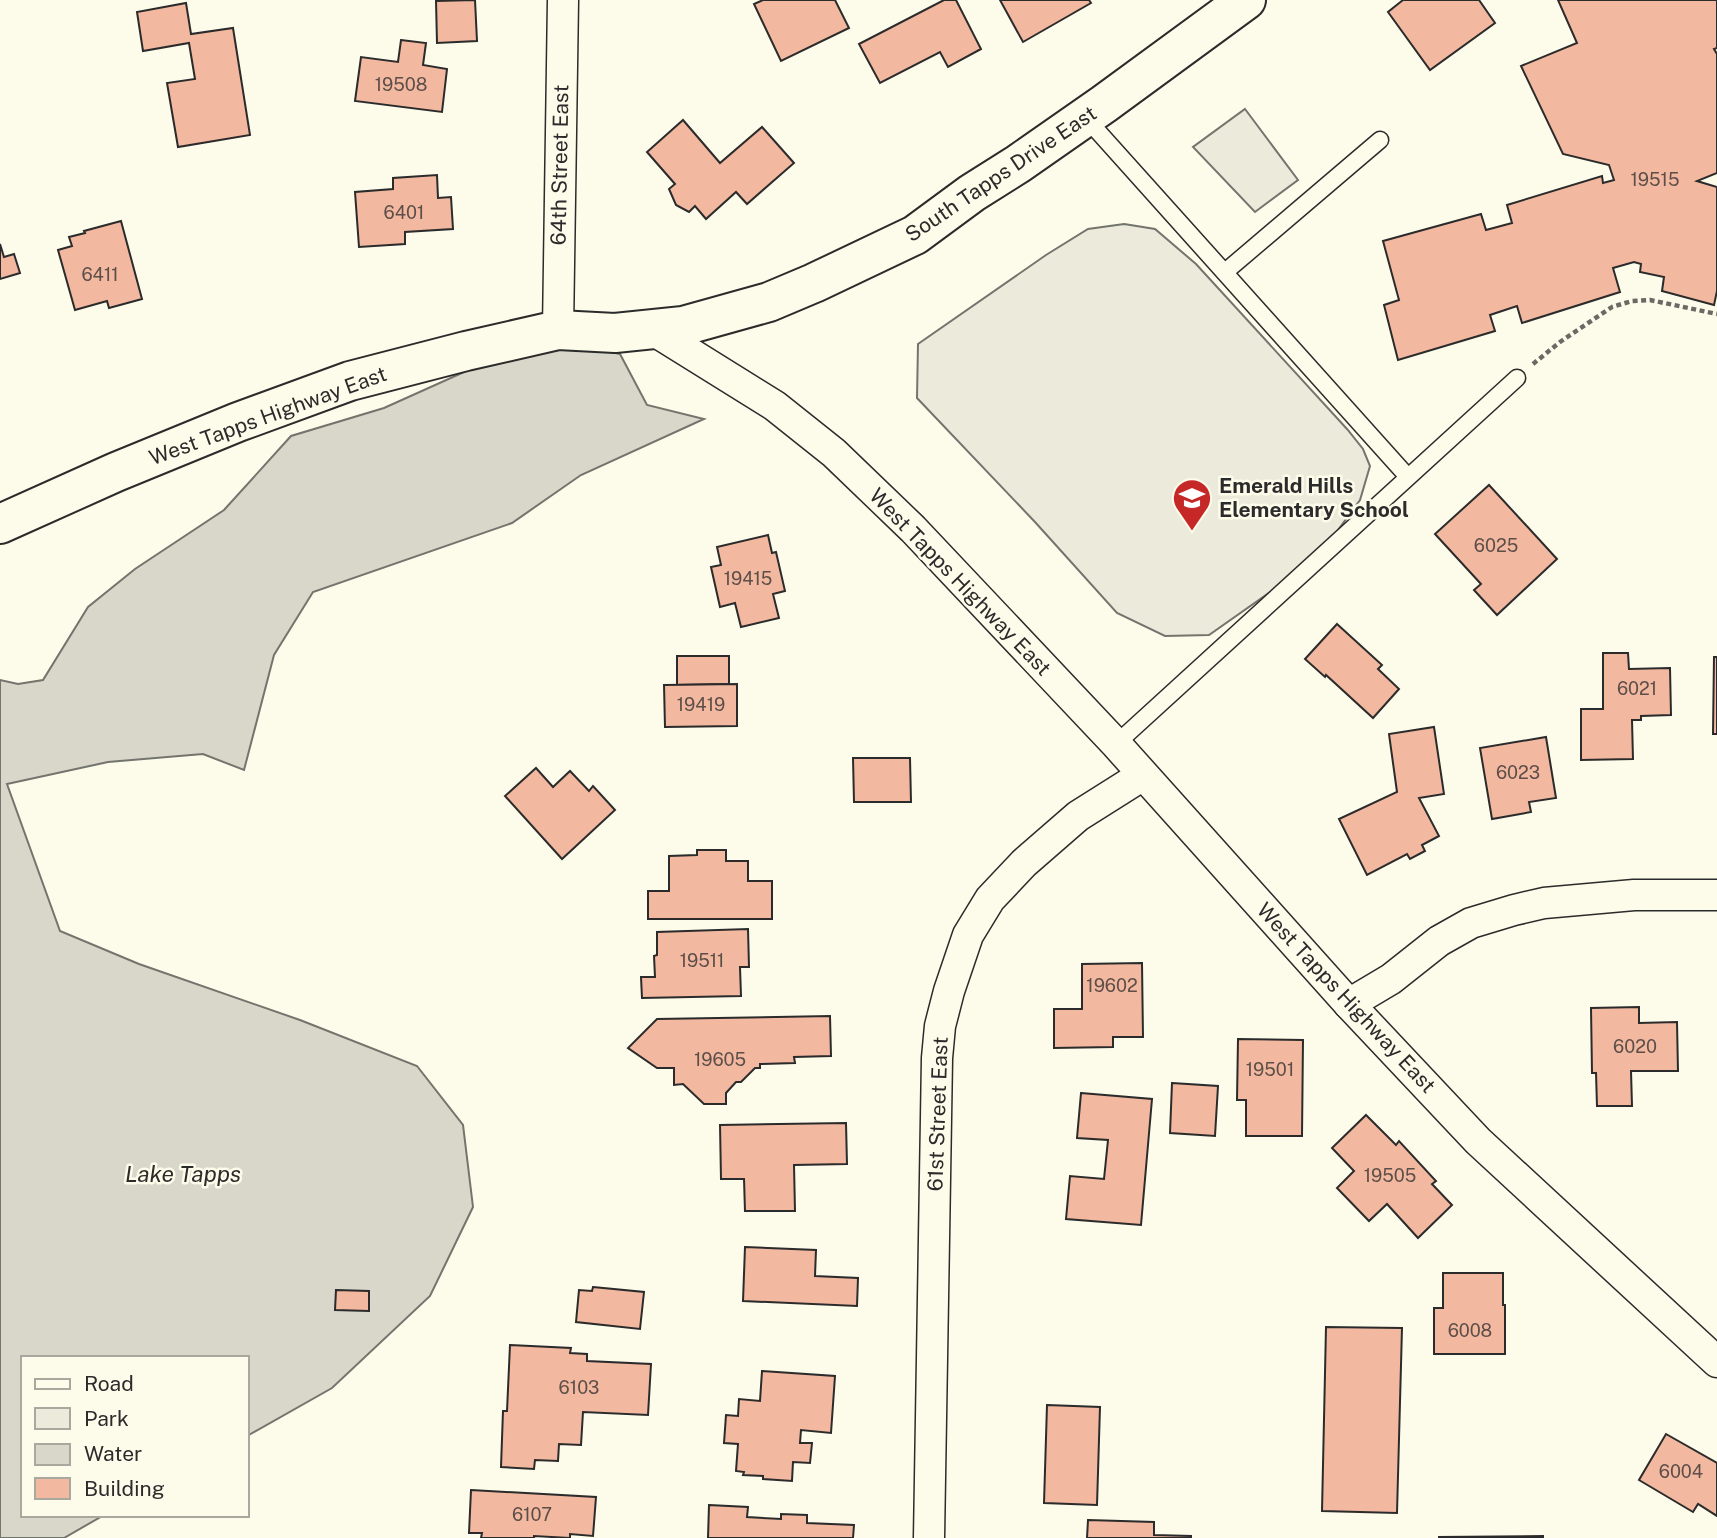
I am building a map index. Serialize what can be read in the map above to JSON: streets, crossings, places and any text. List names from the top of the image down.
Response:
{
  "streets": {
    "street": [
      "64th Street East",
      "South Tapps Drive East",
      "West Tapps Highway East",
      "61st Street East"
    ]
  },
  "crossings": [
    ["64th Street East", "West Tapps Highway East"],
    ["South Tapps Drive East", "West Tapps Highway East"],
    ["West Tapps Highway East", "61st Street East"]
  ],
  "water": ["Lake Tapps"],
  "places": {
    "school or university": ["Emerald Hills Elementary School"]
  },
  "house_numbers": [
    "19508",
    "19515",
    "6401",
    "6411",
    "6025",
    "19415",
    "6021",
    "19419",
    "6023",
    "19511",
    "19602",
    "6020",
    "19605",
    "19501",
    "19505",
    "6008",
    "6103",
    "6004",
    "6107"
  ],
  "legend": [
    "Road",
    "Park",
    "Water",
    "Building"
  ]
}
